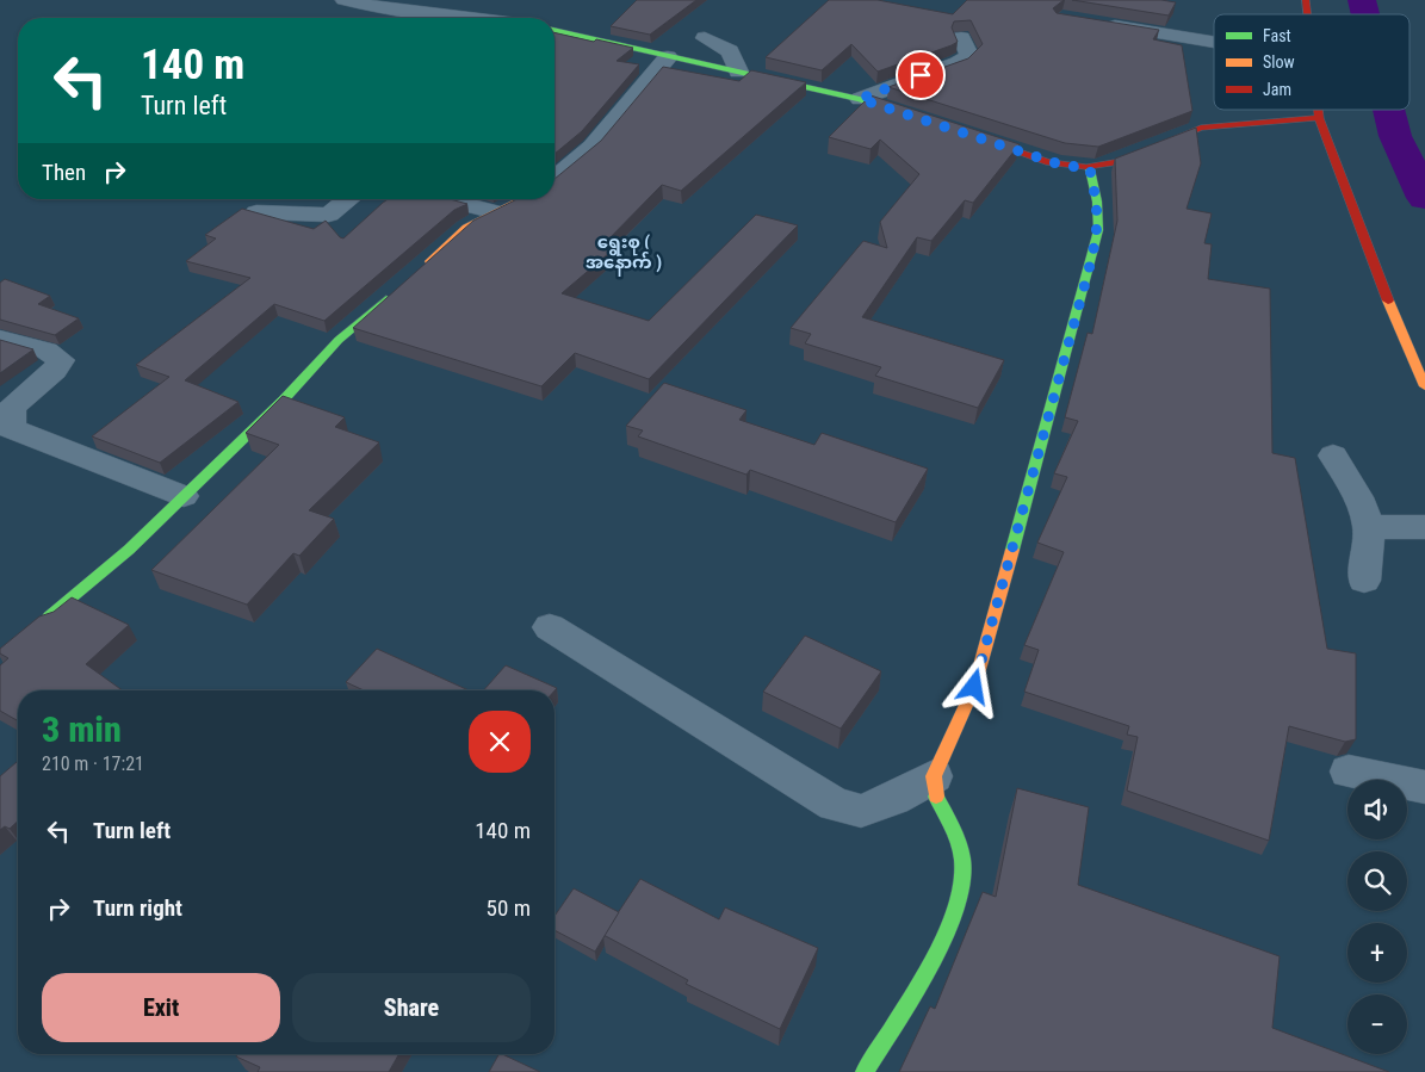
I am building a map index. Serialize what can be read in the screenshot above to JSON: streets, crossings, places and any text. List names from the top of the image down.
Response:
{
  "districts": ["ရွေးစု ( အနောက် )"],
  "legend": ["Fast", "Slow", "Jam"],
  "page": {
    "turn": ["140 m", "Turn left"],
    "then": "Then",
    "heading": ["3 min", "210 m · 17:21"],
    "map_buttons": ["+", "−"],
    "list": [
      {
        "name": "Turn left",
        "value": "140 m"
      },
      {
        "name": "Turn right",
        "value": "50 m"
      }
    ],
    "buttons": ["Exit", "Share"]
  }
}
